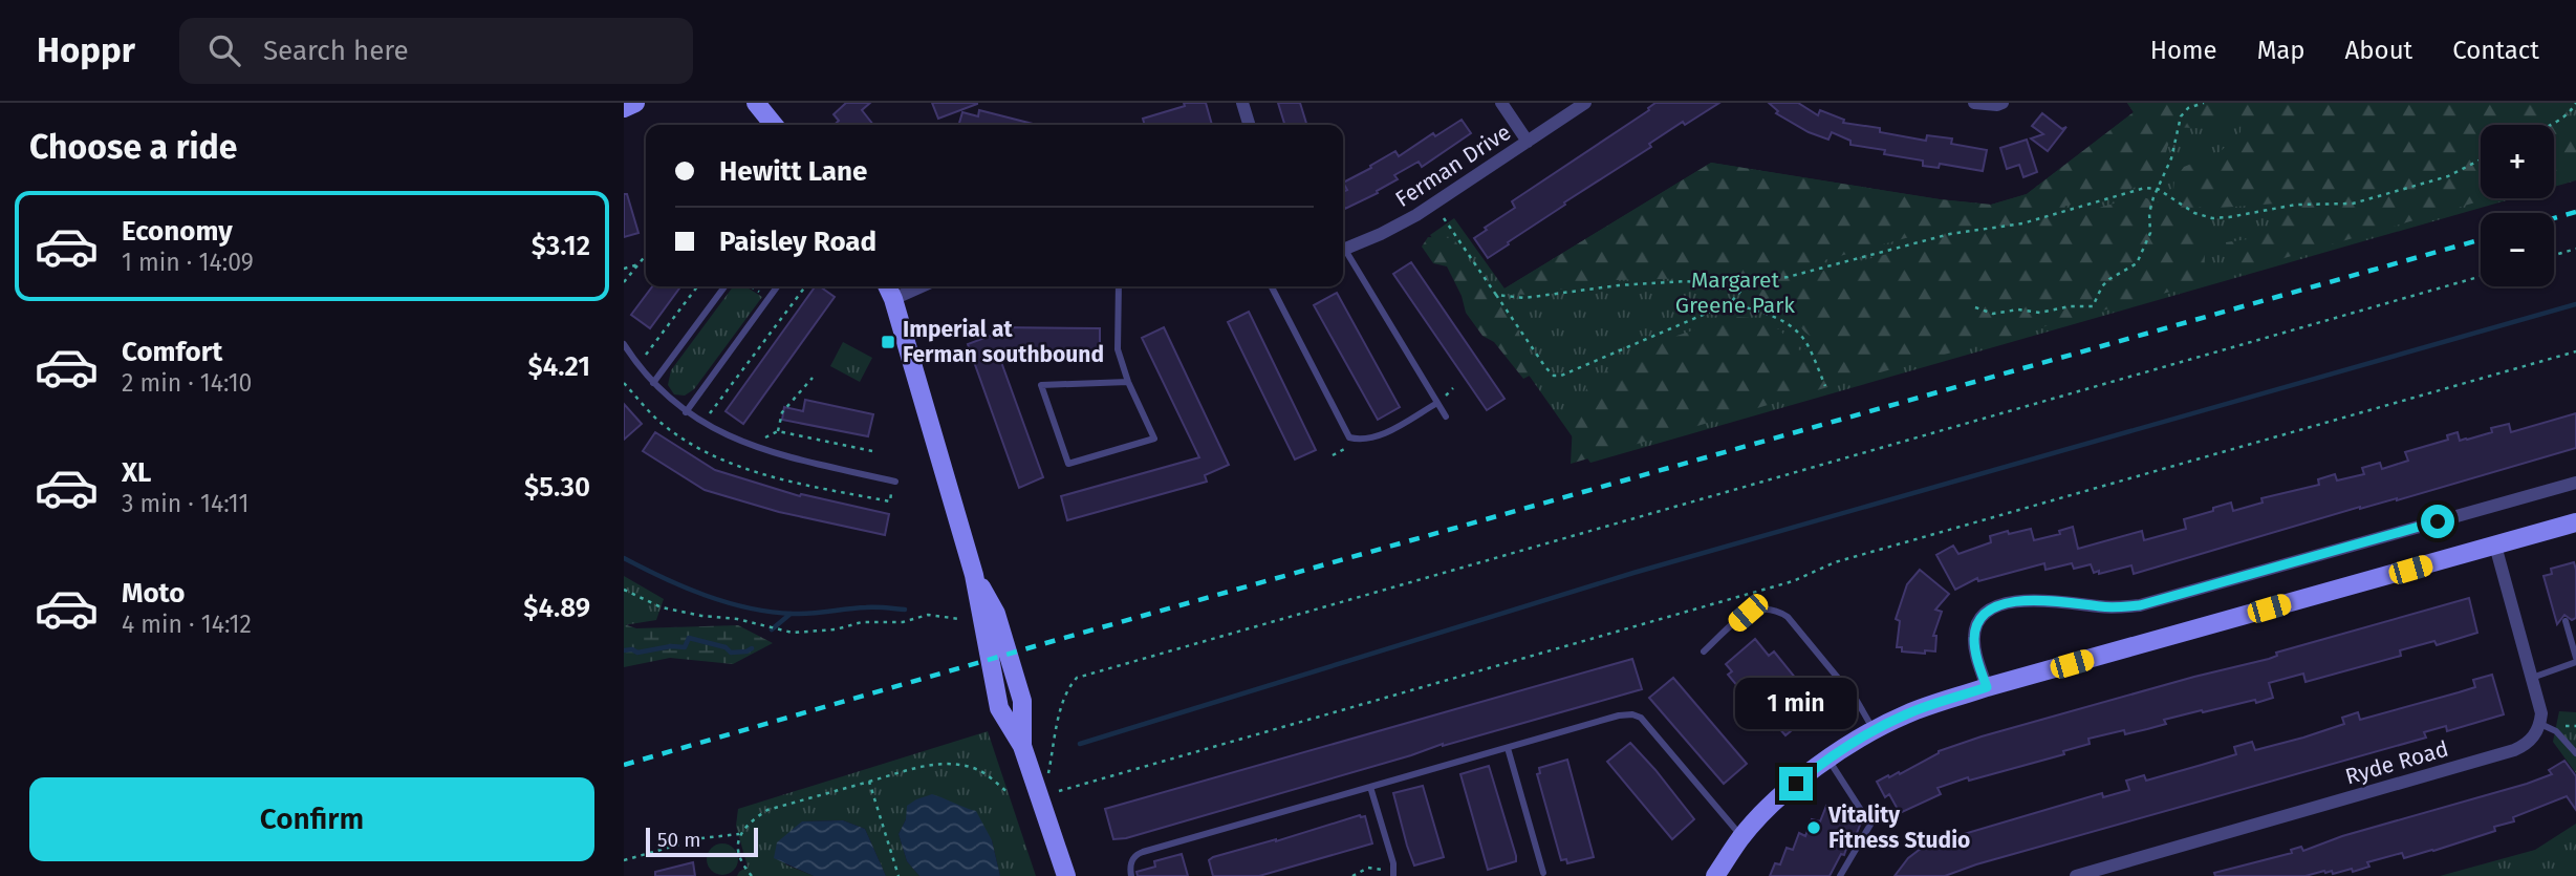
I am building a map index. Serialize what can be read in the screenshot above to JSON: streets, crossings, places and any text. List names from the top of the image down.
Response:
{
  "streets": {
    "street": ["Ferman Drive", "Ryde Road"]
  },
  "parks": ["Margaret Greene Park"],
  "places": {
    "transit": ["Imperial at Ferman southbound"],
    "other": ["Vitality Fitness Studio"]
  },
  "scale_bar": "50 m",
  "page": {
    "header": "Hoppr",
    "search": "Search here",
    "nav": [
      "Home",
      "Map",
      "About",
      "Contact"
    ],
    "heading": "Choose a ride",
    "map_buttons": ["+", "−"],
    "banner": ["Hewitt Lane", "Paisley Road"],
    "list": [
      {
        "name": "Economy",
        "note": "1 min · 14:09",
        "value": "$3.12"
      },
      {
        "name": "Comfort",
        "note": "2 min · 14:10",
        "value": "$4.21"
      },
      {
        "name": "XL",
        "note": "3 min · 14:11",
        "value": "$5.30"
      },
      {
        "name": "Moto",
        "note": "4 min · 14:12",
        "value": "$4.89"
      }
    ],
    "bubble": "1 min",
    "buttons": "Confirm",
    "scale": "50 m"
  }
}
